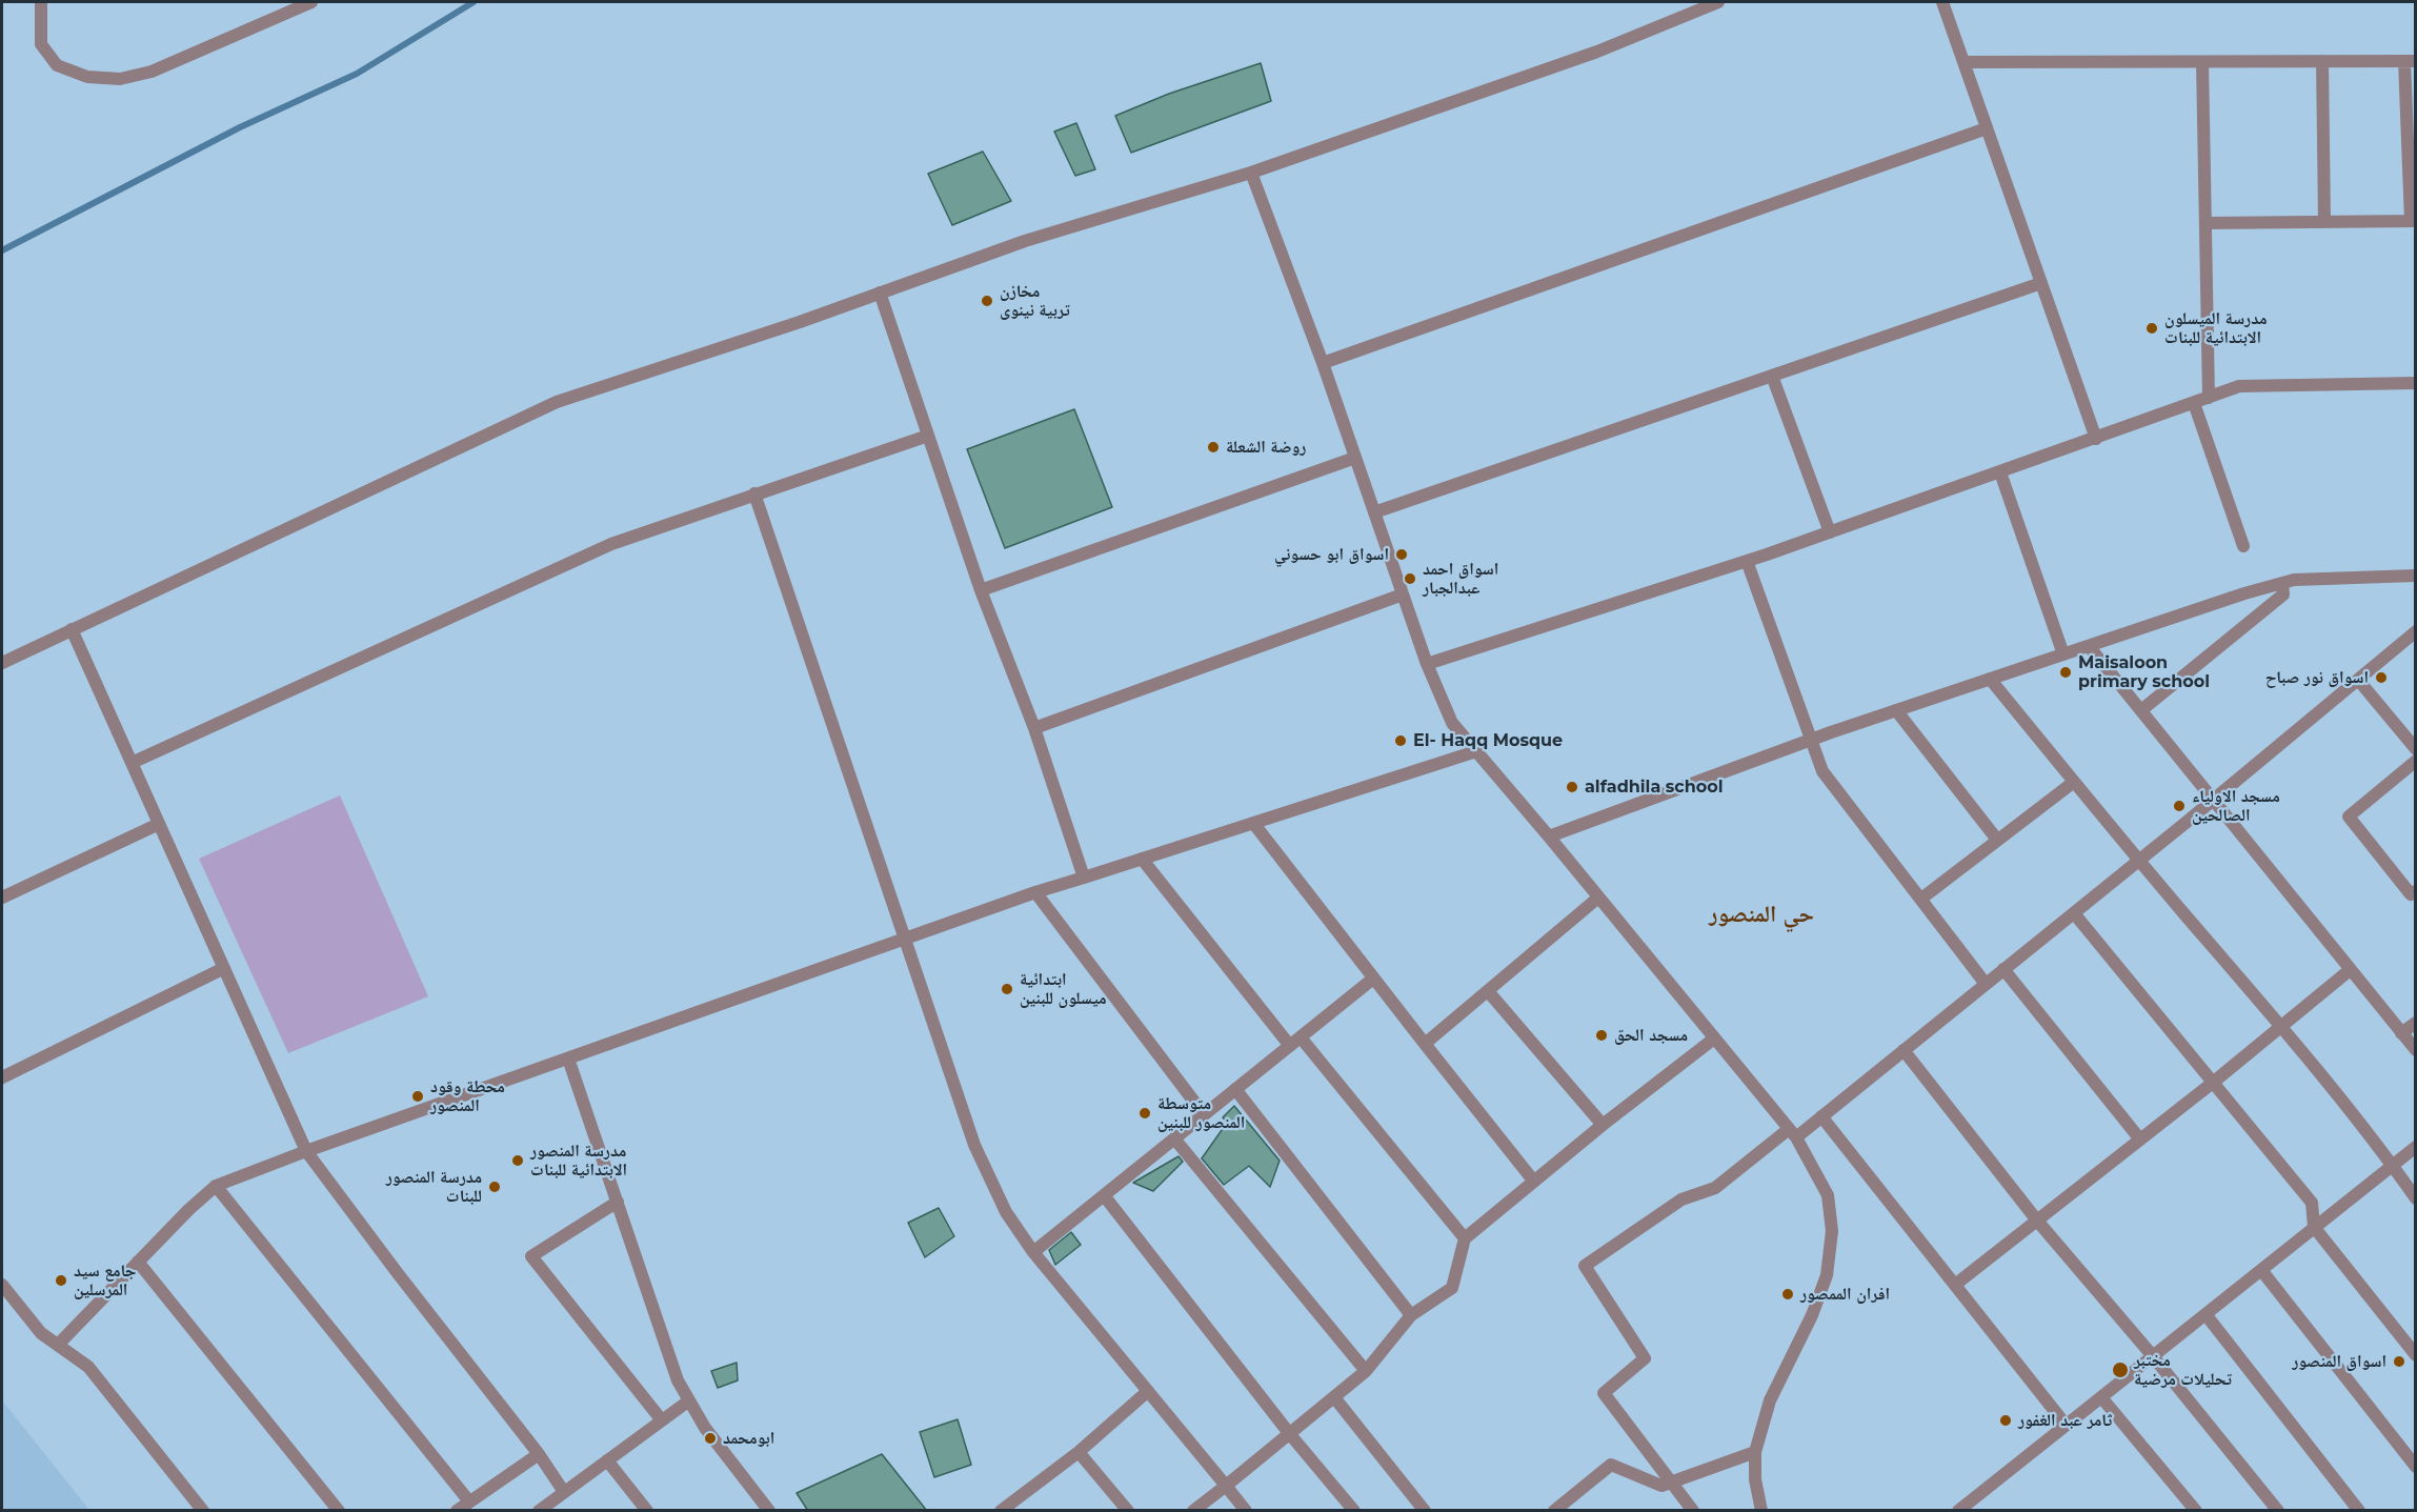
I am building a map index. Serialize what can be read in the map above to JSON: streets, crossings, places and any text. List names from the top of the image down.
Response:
{
  "districts": ["حي المنصور"],
  "places": [
    "مخازن تربية نينوى",
    "مدرسة الميسلون الابتدائية للبنات",
    "روضة الشعلة",
    "اسواق ابو حسوني",
    "اسواق احمد عبدالجبار",
    "Maisaloon primary school",
    "اسواق نور صباح",
    "El- Haqq Mosque",
    "alfadhila school",
    "مسجد الاولياء الصالحين",
    "ابتدائية ميسلون للبنين",
    "مسجد الحق",
    "محطة وقود المنصور",
    "متوسطة المنصور للبنين",
    "مدرسة المنصور الابتدائية للبنات",
    "مدرسة المنصور للبنات",
    "جامع سيد المرسلين",
    "افران الممصور",
    "اسواق المنصور",
    "مختبر تحليلات مرضية",
    "ثامر عبد الغفور",
    "ابومحمد"
  ]
}
